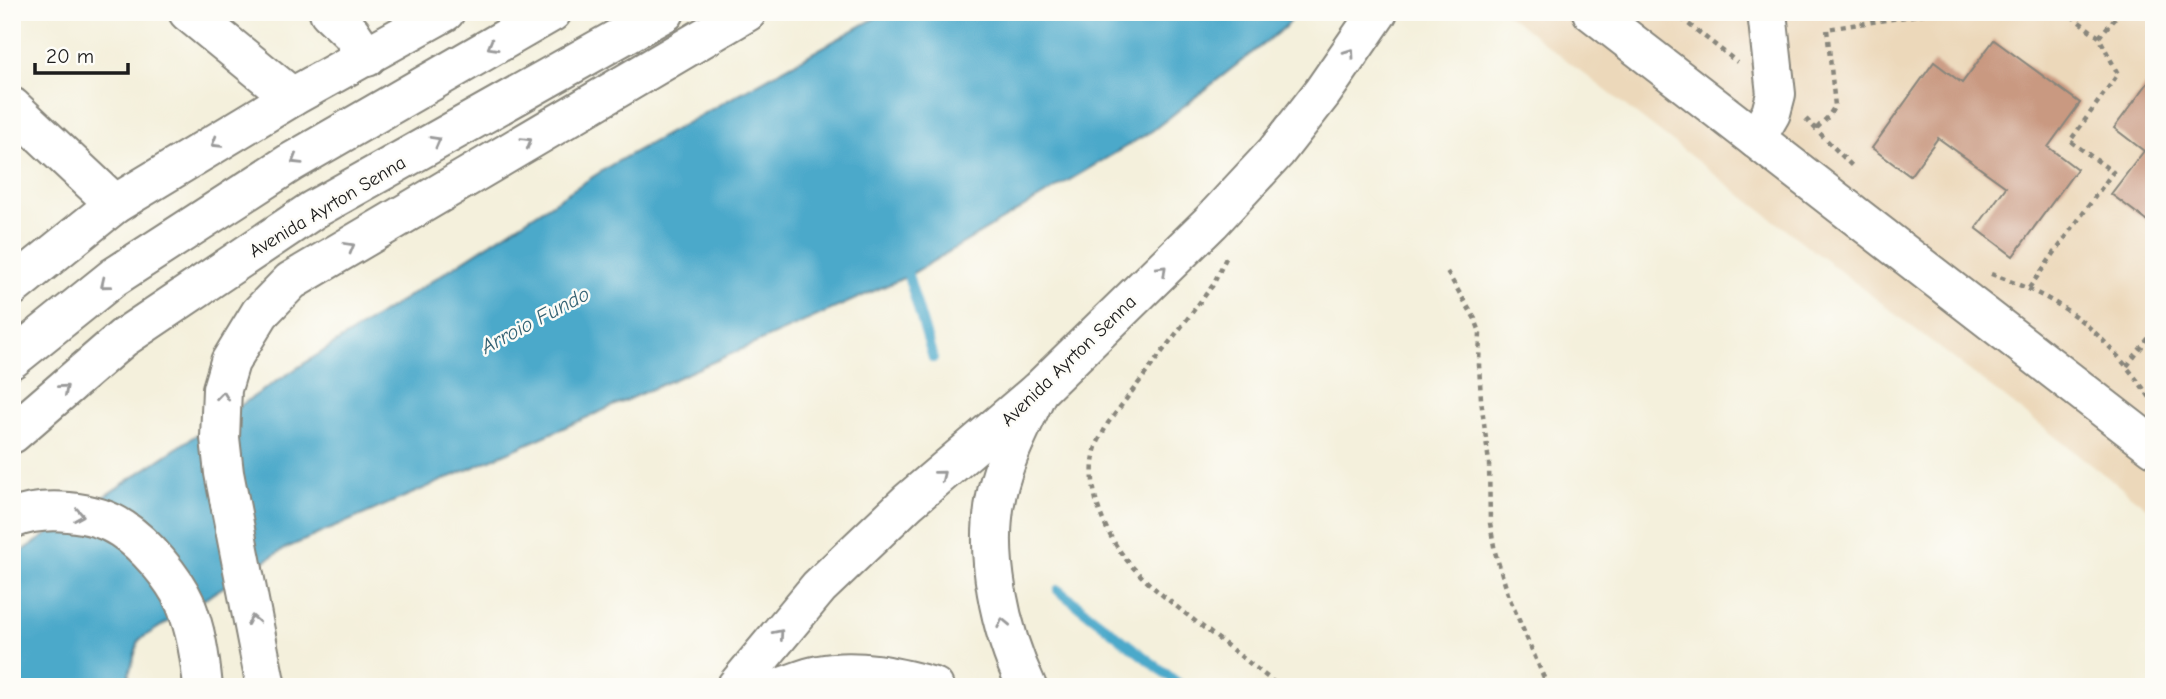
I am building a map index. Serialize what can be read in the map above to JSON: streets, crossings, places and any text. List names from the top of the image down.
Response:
{
  "streets": {
    "main road": ["Avenida Ayrton Senna"]
  },
  "water": ["Arroio Fundo"],
  "scale_bar": "20 m"
}
